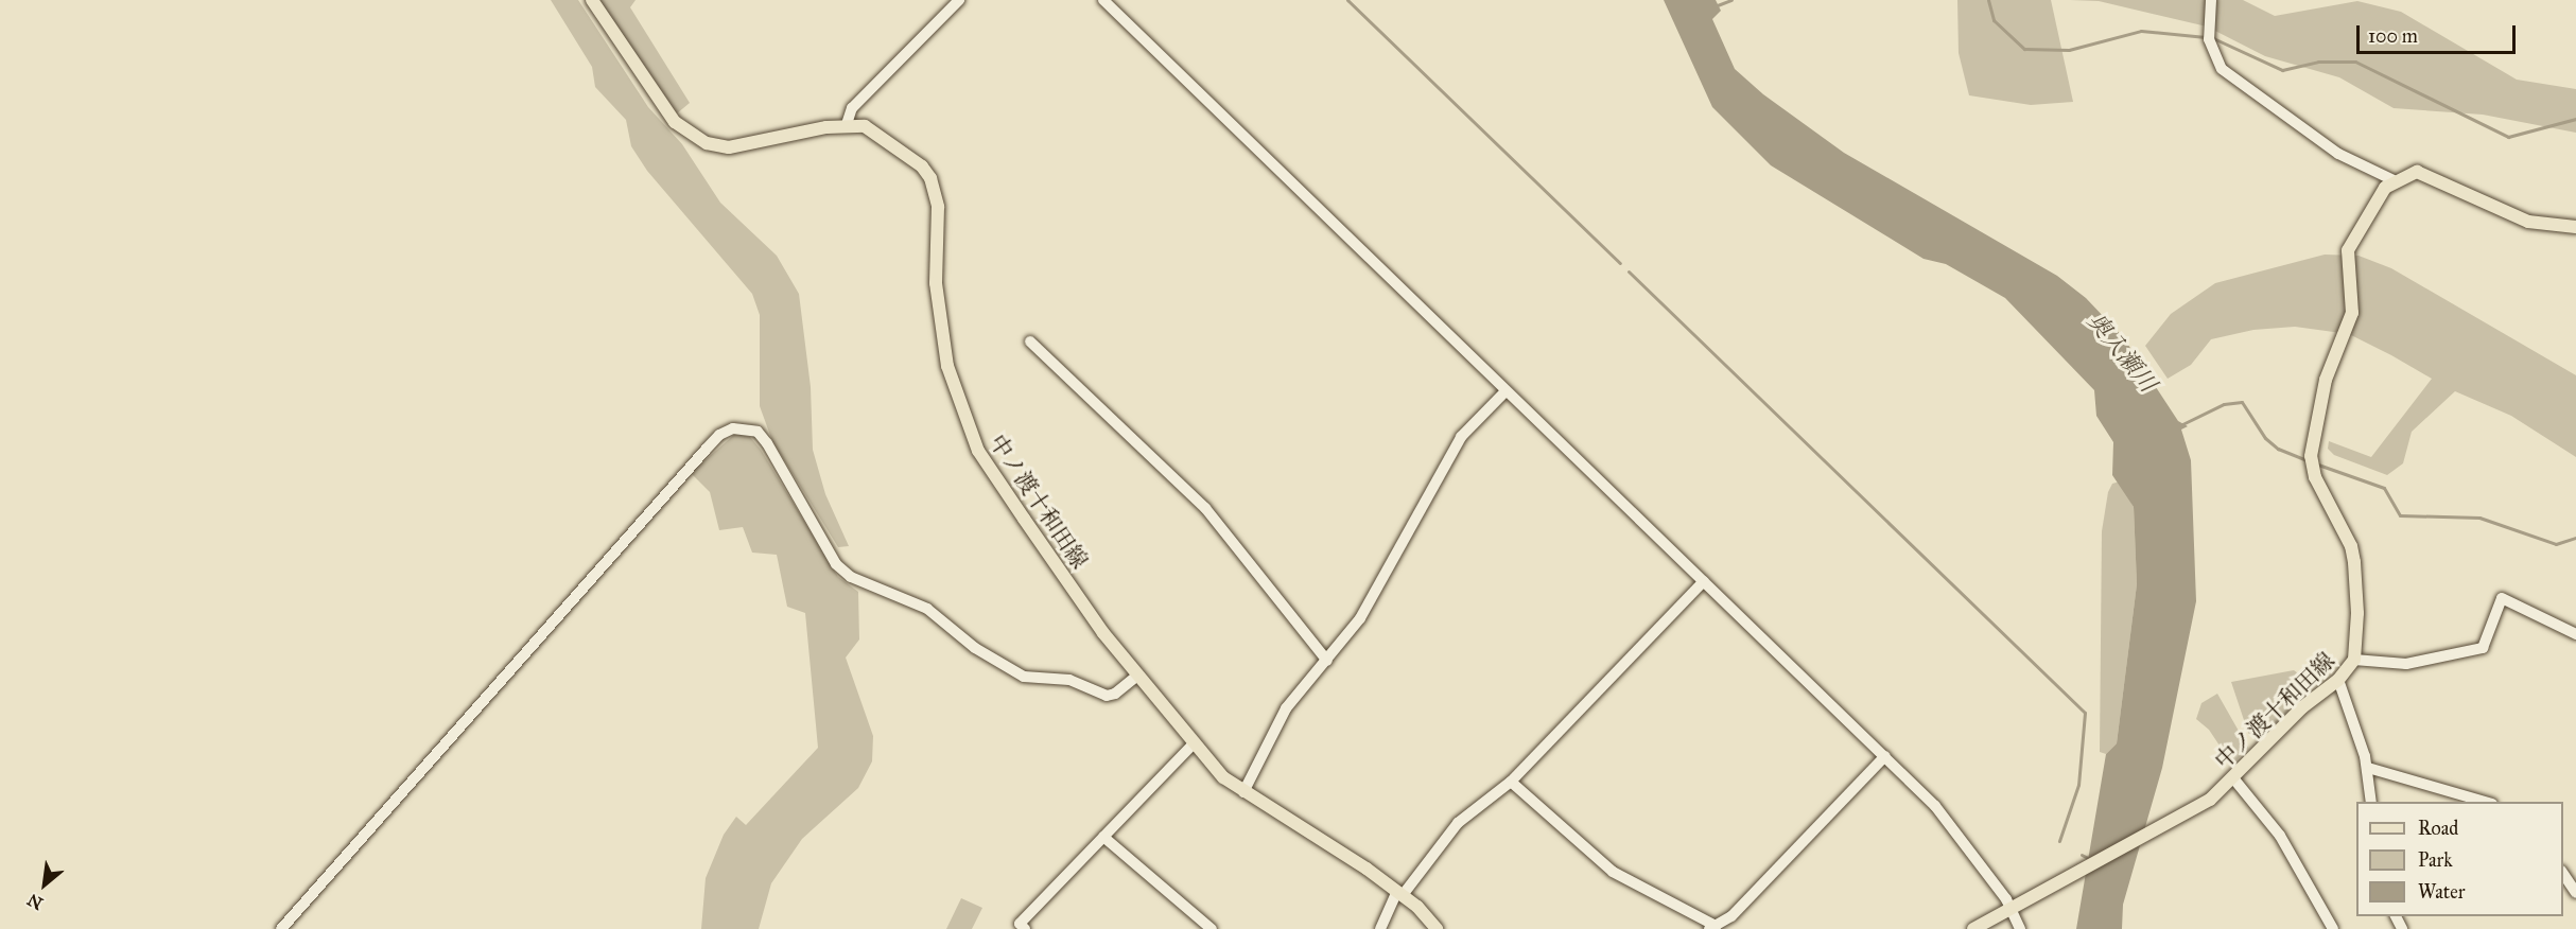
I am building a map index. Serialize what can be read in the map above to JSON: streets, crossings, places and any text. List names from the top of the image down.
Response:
{
  "streets": {
    "main road": ["中ノ渡十和田線"]
  },
  "water": ["奥入瀬川"],
  "legend": ["Road", "Park", "Water"],
  "scale_bar": "100 m",
  "north": "bottom left"
}
